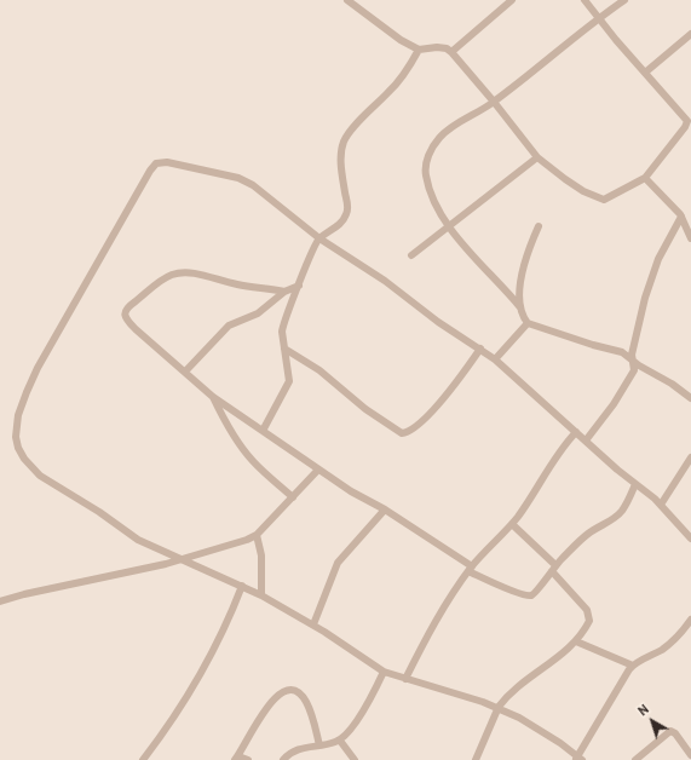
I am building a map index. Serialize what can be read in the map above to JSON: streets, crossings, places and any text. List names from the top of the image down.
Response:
{
  "north": "top left"
}
